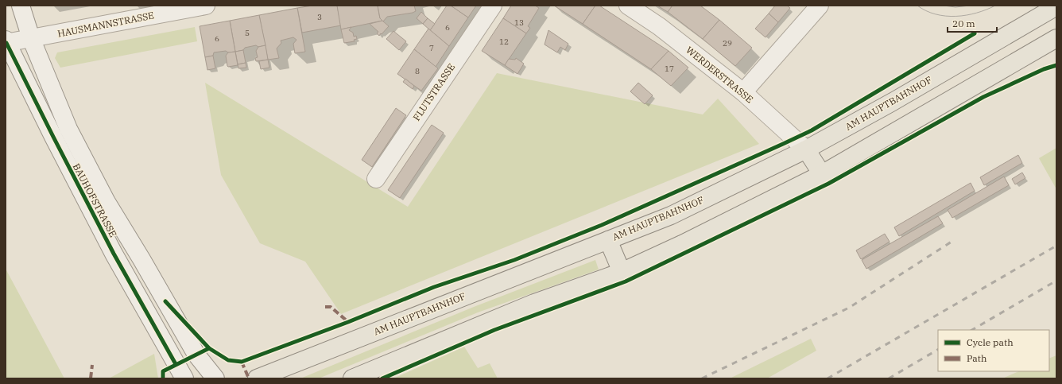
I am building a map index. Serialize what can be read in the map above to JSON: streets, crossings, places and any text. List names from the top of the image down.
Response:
{
  "streets": {
    "main road": ["AM HAUPTBAHNHOF"],
    "street": [
      "HAUSMANNSTRASSE",
      "WERDERSTRASSE",
      "FLUTSTRASSE",
      "BAUHOFSTRASSE"
    ]
  },
  "crossings": [
    ["HAUSMANNSTRASSE", "BAUHOFSTRASSE"],
    ["WERDERSTRASSE", "AM HAUPTBAHNHOF"]
  ],
  "house_numbers": [
    "3",
    "13",
    "6",
    "5",
    "6",
    "12",
    "29",
    "7",
    "17",
    "8"
  ],
  "legend": ["Cycle path", "Path"],
  "scale_bar": "20 m"
}
